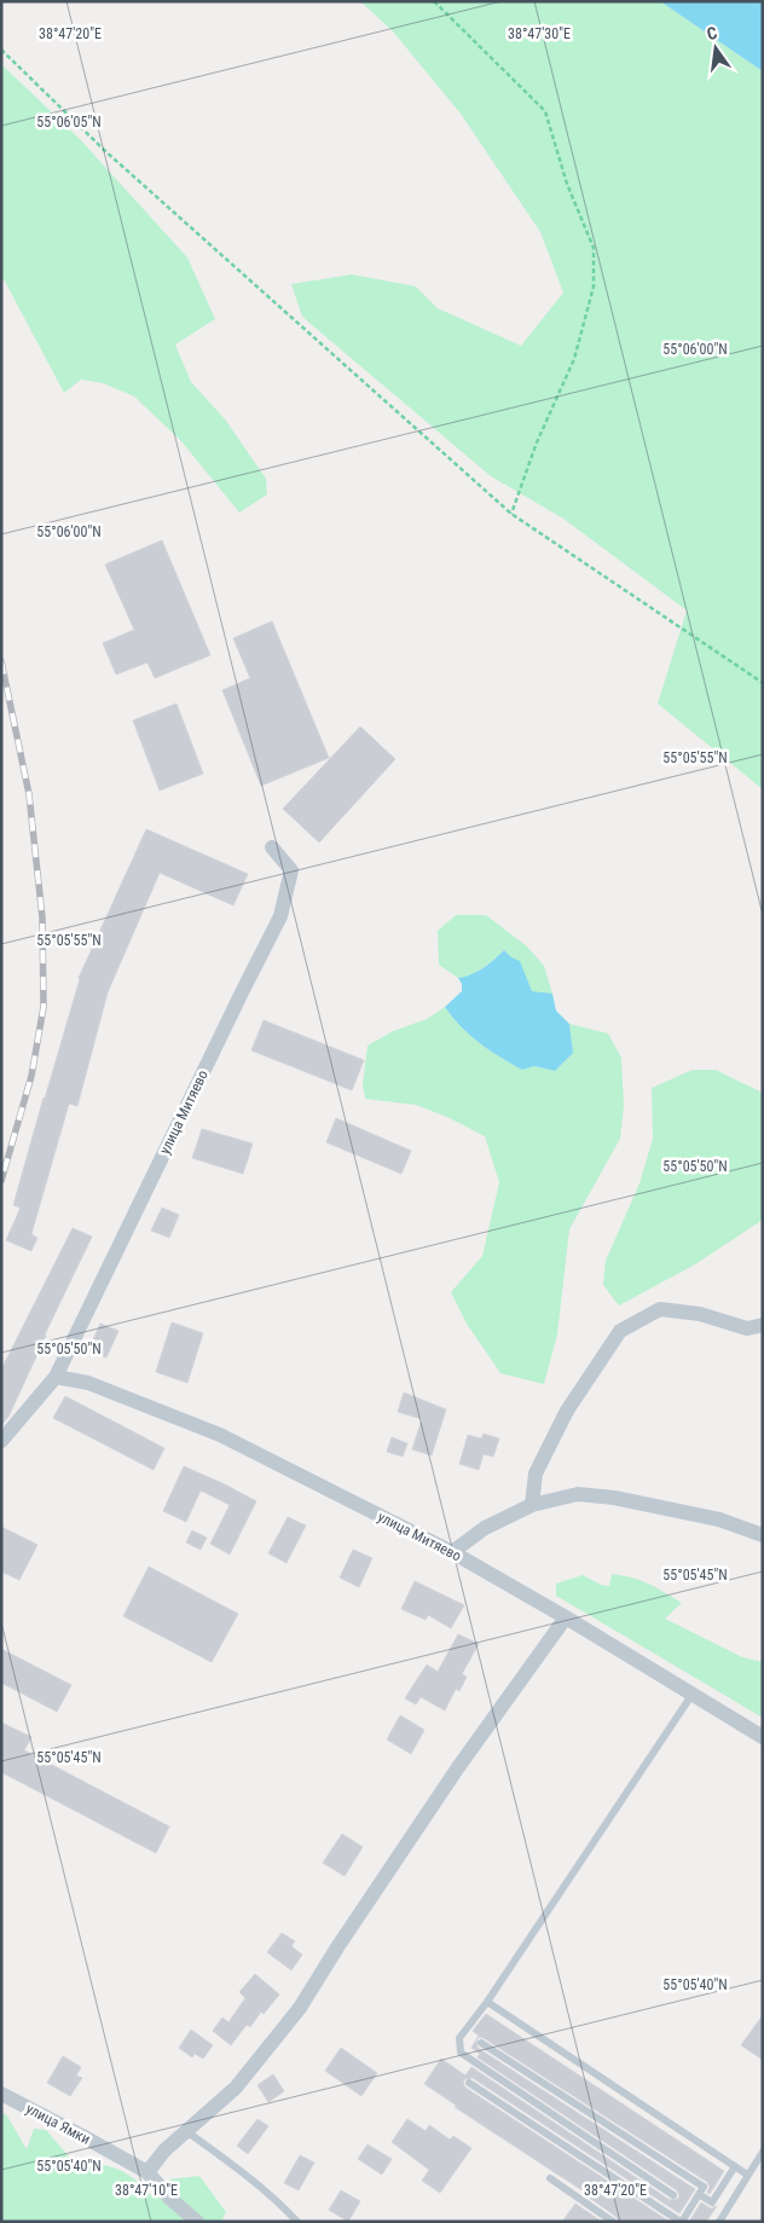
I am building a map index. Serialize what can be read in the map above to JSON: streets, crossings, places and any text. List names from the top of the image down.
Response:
{
  "streets": {
    "street": ["улица Митяево", "улица Ямки"]
  },
  "north": "top",
  "coordinates": [
    "38°47'20\"E",
    "38°47'30\"E",
    "55°06'05\"N",
    "55°06'00\"N",
    "55°05'55\"N",
    "55°05'50\"N",
    "55°05'45\"N",
    "55°05'40\"N",
    "38°47'10\"E"
  ]
}
